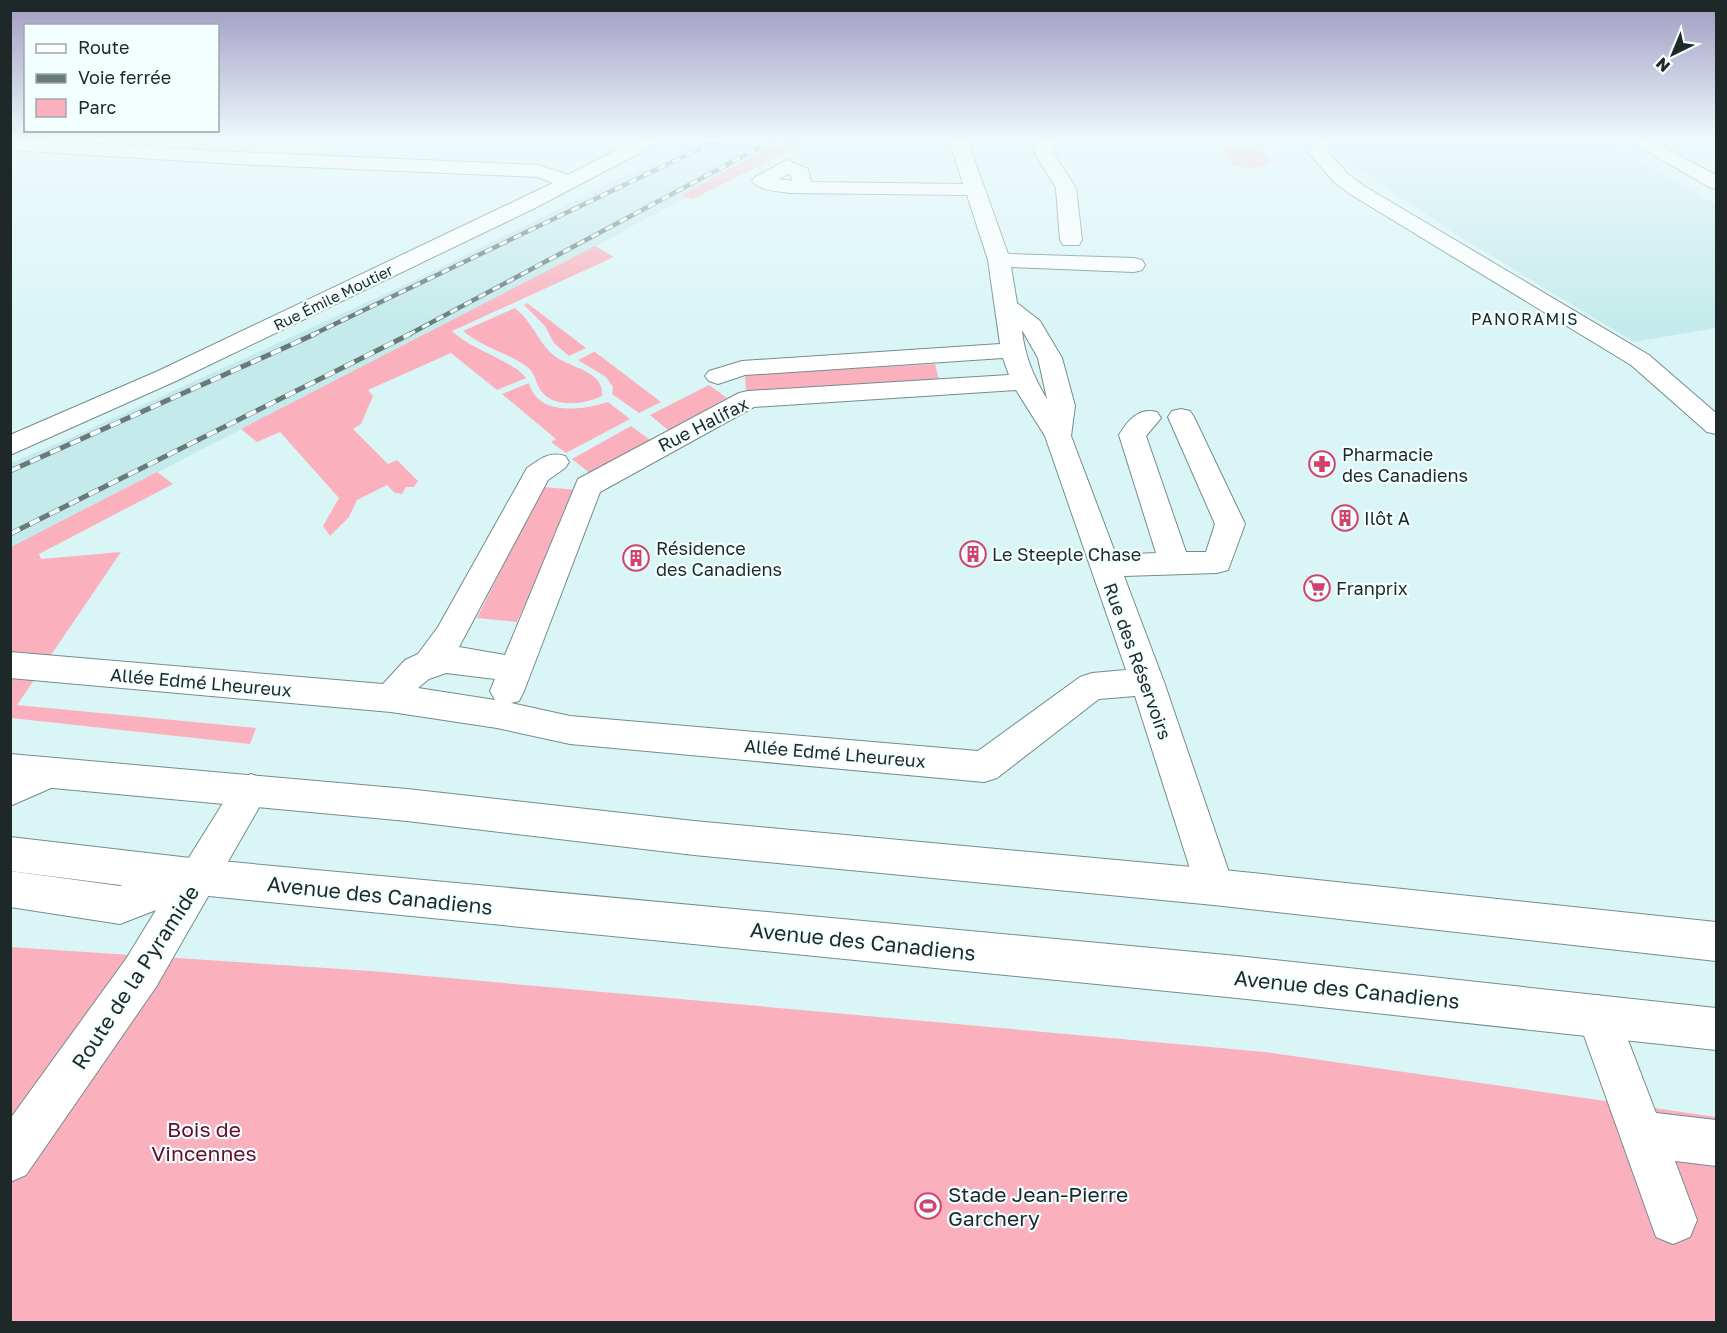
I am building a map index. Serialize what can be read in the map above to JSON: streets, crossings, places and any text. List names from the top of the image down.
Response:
{
  "streets": {
    "street": [
      "Rue Émile Moutier",
      "Rue Halifax",
      "Rue des Réservoirs",
      "Allée Edmé Lheureux",
      "Avenue des Canadiens",
      "Route de la Pyramide"
    ]
  },
  "crossings": [
    ["Rue Halifax", "Rue des Réservoirs"],
    ["Rue des Réservoirs", "Allée Edmé Lheureux"],
    ["Avenue des Canadiens", "Route de la Pyramide"]
  ],
  "districts": ["PANORAMIS"],
  "parks": ["Bois de Vincennes"],
  "places": {
    "pharmacy": ["Pharmacie des Canadiens"],
    "building": ["Ilôt A", "Le Steeple Chase", "Résidence des Canadiens"],
    "supermarket": ["Franprix"],
    "sports": ["Stade Jean-Pierre Garchery"]
  },
  "legend": ["Route", "Voie ferrée", "Parc"],
  "north": "bottom left"
}
